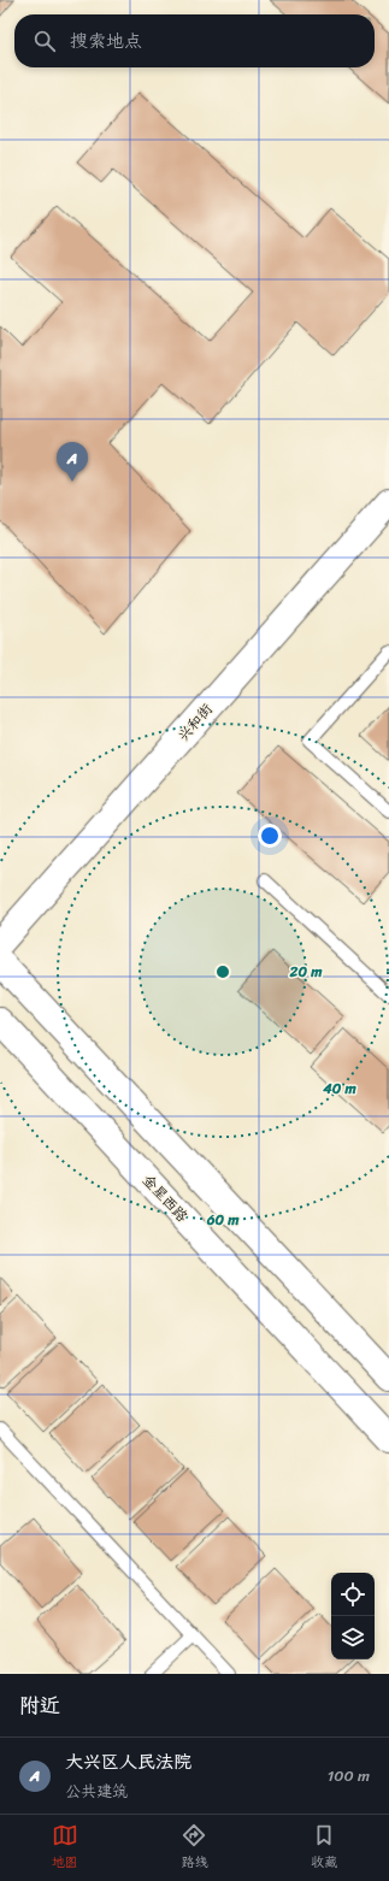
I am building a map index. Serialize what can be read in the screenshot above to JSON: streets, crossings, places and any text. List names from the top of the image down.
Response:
{
  "streets": {
    "main road": ["兴和街", "金星西路"]
  },
  "page": {
    "search": "搜索地点",
    "pins": "A",
    "heading": "附近",
    "list": [
      {
        "mark": "A",
        "name": "大兴区人民法院",
        "note": "公共建筑",
        "value": "100 m"
      }
    ],
    "nav": ["地图", "路线", "收藏"]
  },
  "rings": ["20 m", "40 m", "60 m"]
}
